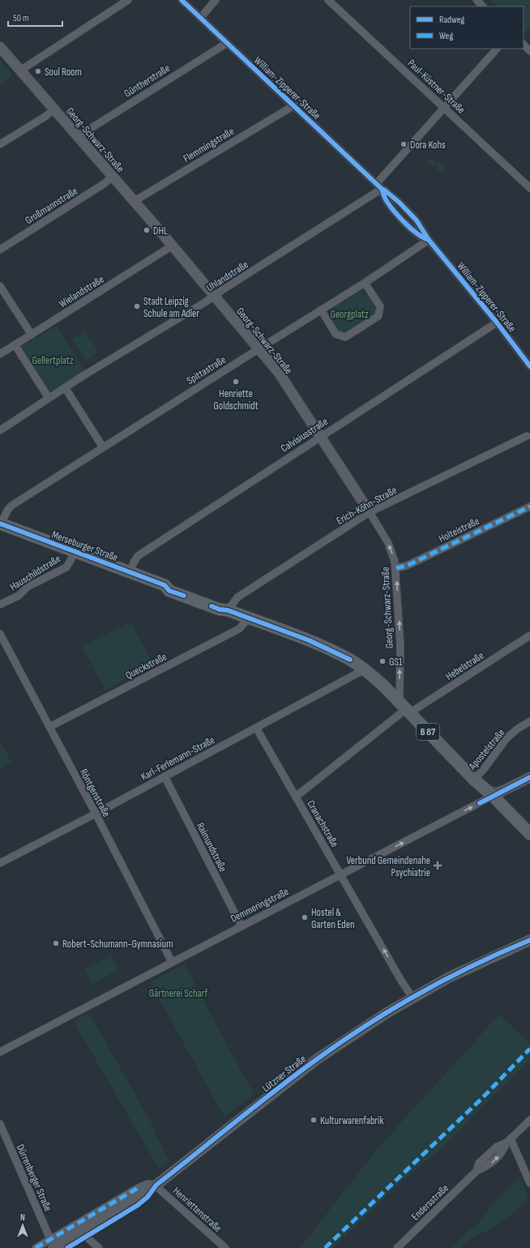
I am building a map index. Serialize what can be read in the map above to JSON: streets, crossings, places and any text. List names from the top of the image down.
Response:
{
  "streets": {
    "main road": ["Merseburger Straße", "B 87", "Lützner Straße"],
    "street": [
      "Güntherstraße",
      "Paul-Küstner-Straße",
      "William-Zipperer-Straße",
      "Georg-Schwarz-Straße",
      "Flemmingstraße",
      "Großmannstraße",
      "Uhlandstraße",
      "Wielandstraße",
      "Spittastraße",
      "Calvisiusstraße",
      "Erich-Köhn-Straße",
      "Holteistraße",
      "Hauschildstraße",
      "Queckstraße",
      "Hebelstraße",
      "Apostelstraße",
      "Karl-Ferlemann-Straße",
      "Röntgenstraße",
      "Cranachstraße",
      "Raimundstraße",
      "Demmeringstraße",
      "Dürrenberger Straße",
      "Endersstraße",
      "Henriettenstraße"
    ]
  },
  "crossings": [
    ["Güntherstraße", "William-Zipperer-Straße"],
    ["Güntherstraße", "Georg-Schwarz-Straße"],
    ["Paul-Küstner-Straße", "Uhlandstraße"],
    ["William-Zipperer-Straße", "Flemmingstraße"],
    ["William-Zipperer-Straße", "Uhlandstraße"],
    ["William-Zipperer-Straße", "Spittastraße"],
    ["William-Zipperer-Straße", "Calvisiusstraße"],
    ["Georg-Schwarz-Straße", "Flemmingstraße"],
    ["Georg-Schwarz-Straße", "Großmannstraße"],
    ["Georg-Schwarz-Straße", "Uhlandstraße"],
    ["Georg-Schwarz-Straße", "Wielandstraße"],
    ["Georg-Schwarz-Straße", "Spittastraße"],
    ["Georg-Schwarz-Straße", "Calvisiusstraße"],
    ["Georg-Schwarz-Straße", "Erich-Köhn-Straße"],
    ["Georg-Schwarz-Straße", "Holteistraße"],
    ["Georg-Schwarz-Straße", "Merseburger Straße"],
    ["Georg-Schwarz-Straße", "Hebelstraße"],
    ["Spittastraße", "Merseburger Straße"],
    ["Calvisiusstraße", "Merseburger Straße"],
    ["Erich-Köhn-Straße", "Merseburger Straße"],
    ["Merseburger Straße", "Hauschildstraße"],
    ["Merseburger Straße", "Queckstraße"],
    ["Merseburger Straße", "Hebelstraße"],
    ["Merseburger Straße", "Apostelstraße"],
    ["Merseburger Straße", "Karl-Ferlemann-Straße"],
    ["Merseburger Straße", "Demmeringstraße"],
    ["Queckstraße", "Röntgenstraße"],
    ["Hebelstraße", "Cranachstraße"],
    ["Karl-Ferlemann-Straße", "Röntgenstraße"],
    ["Karl-Ferlemann-Straße", "Cranachstraße"],
    ["Karl-Ferlemann-Straße", "Raimundstraße"],
    ["Röntgenstraße", "Demmeringstraße"],
    ["Cranachstraße", "Demmeringstraße"],
    ["Cranachstraße", "Lützner Straße"],
    ["Raimundstraße", "Demmeringstraße"],
    ["Lützner Straße", "Dürrenberger Straße"],
    ["Lützner Straße", "Henriettenstraße"]
  ],
  "one_way": ["Cranachstraße"],
  "parks": ["Georgplatz", "Gellertplatz", "Gärtnerei Scharf"],
  "places": {
    "other": [
      "Soul Room",
      "Dora Kohs",
      "DHL",
      "Stadt Leipzig Schule am Adler",
      "Henriette Goldschmidt",
      "GS1",
      "Hostel & Garten Eden",
      "Robert-Schumann-Gymnasium",
      "Kulturwarenfabrik"
    ],
    "health": ["Verbund Gemeindenahe Psychiatrie"]
  },
  "legend": ["Radweg", "Weg"],
  "scale_bar": "50 m",
  "north": "top"
}
